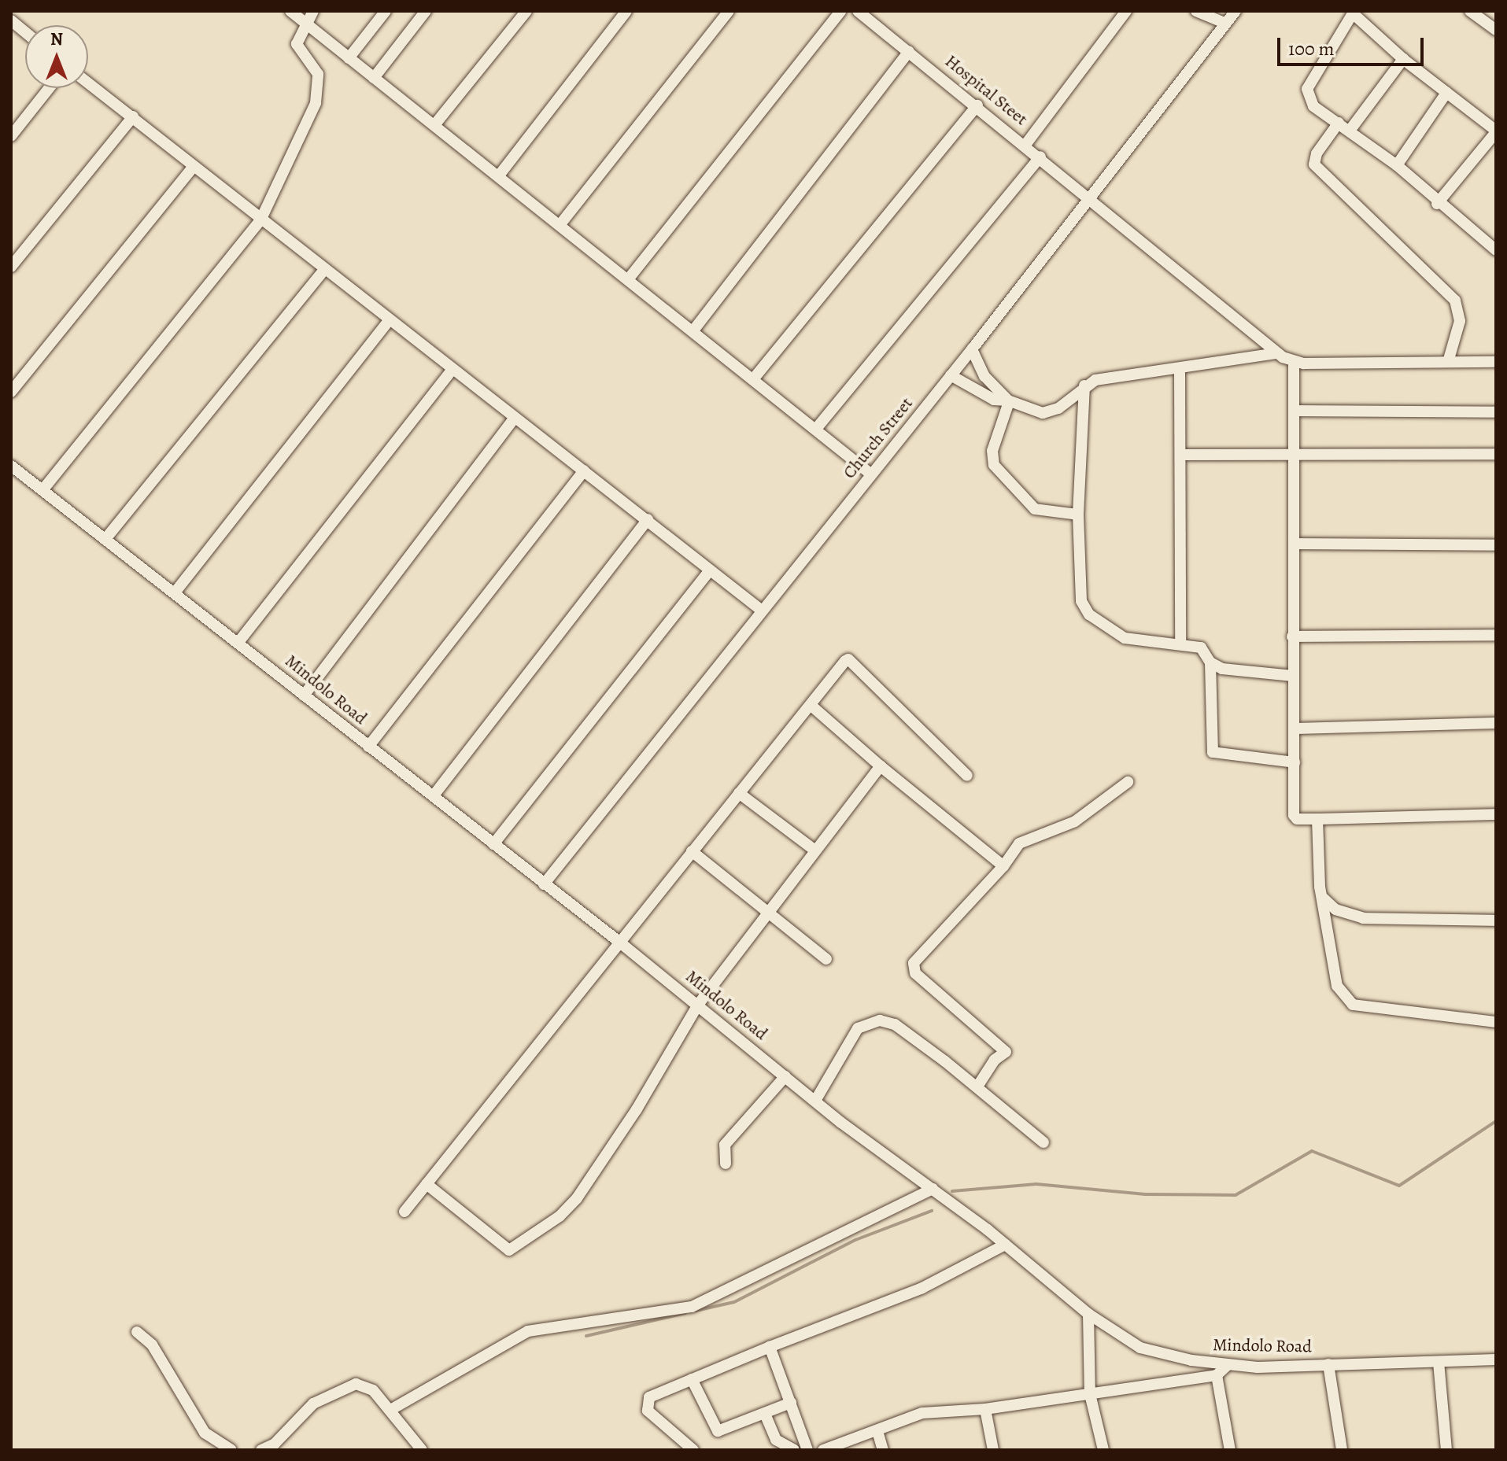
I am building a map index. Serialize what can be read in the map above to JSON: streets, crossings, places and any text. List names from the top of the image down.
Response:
{
  "streets": {
    "street": ["Hospital Steet", "Church Street", "Mindolo Road"]
  },
  "crossings": [
    ["Hospital Steet", "Church Street"],
    ["Church Street", "Mindolo Road"]
  ],
  "scale_bar": "100 m",
  "north": "top"
}
